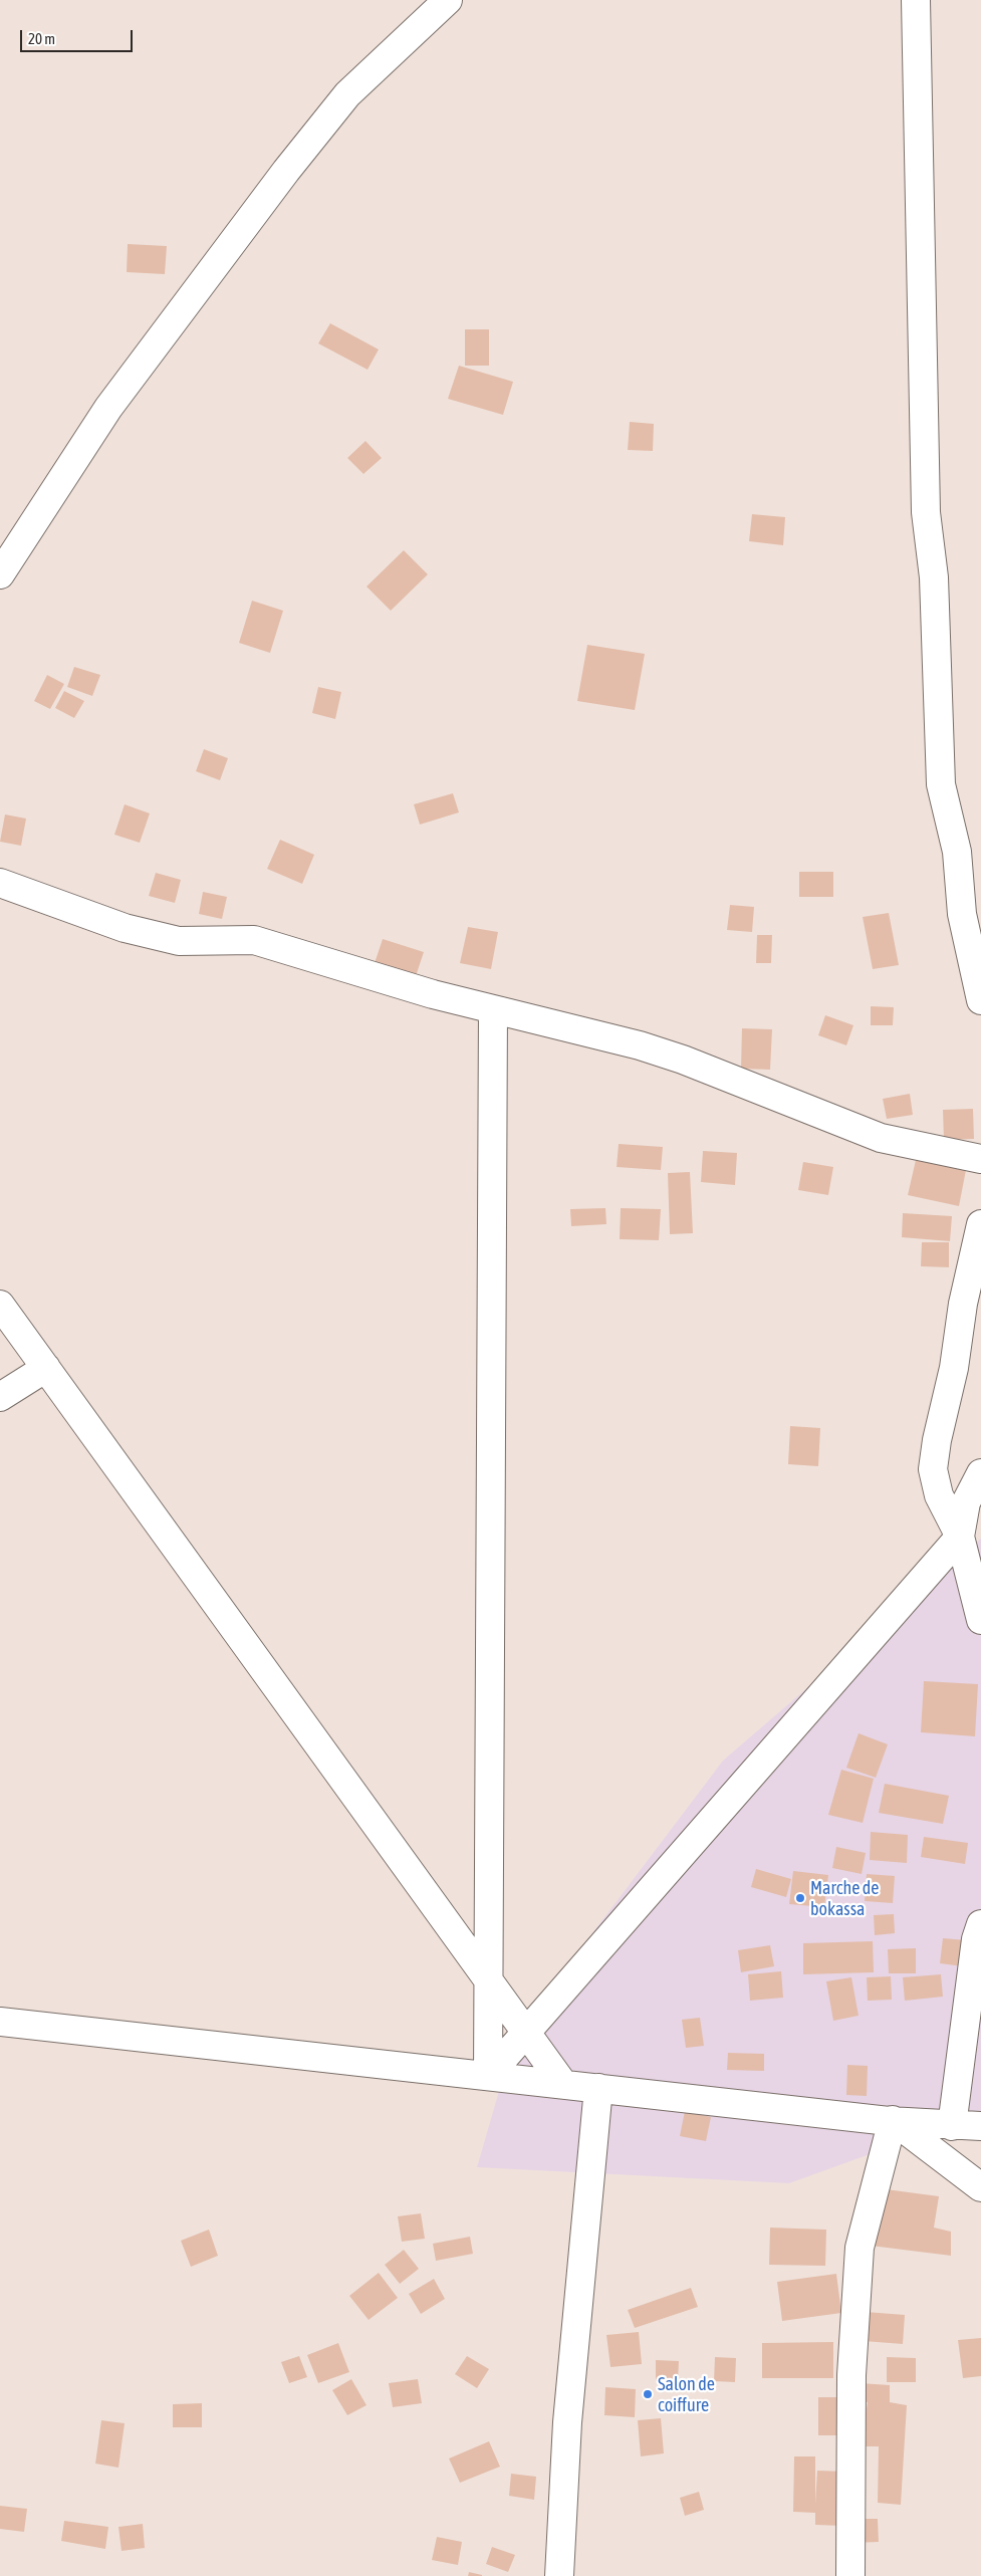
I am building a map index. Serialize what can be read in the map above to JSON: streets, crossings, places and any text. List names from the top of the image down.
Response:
{
  "places": ["Marche de bokassa", "Salon de coiffure"],
  "scale_bar": "20 m"
}
